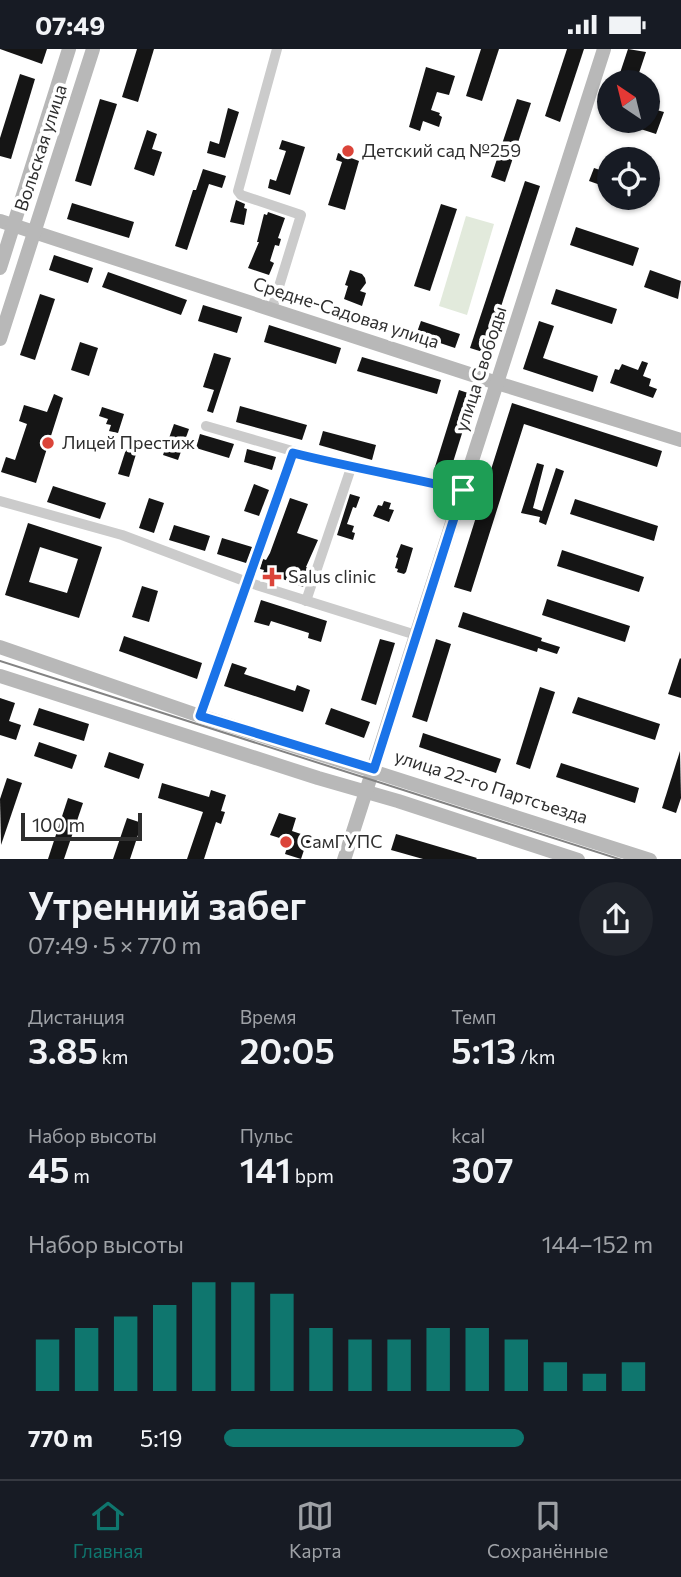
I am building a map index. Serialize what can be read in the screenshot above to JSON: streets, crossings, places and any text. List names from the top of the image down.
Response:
{
  "streets": {
    "main road": [
      "Вольская улица",
      "Средне-Садовая улица",
      "улица Свободы",
      "улица 22-го Партсъезда"
    ]
  },
  "crossings": [
    ["Вольская улица", "Средне-Садовая улица"],
    ["Средне-Садовая улица", "улица Свободы"],
    ["улица Свободы", "улица 22-го Партсъезда"]
  ],
  "places": {
    "other": ["Детский сад №259", "Лицей Престиж", "СамГУПС"],
    "health": ["Salus clinic"]
  },
  "scale_bar": "100 m",
  "north": "top left",
  "page": {
    "status": "07:49",
    "scale": "100 m",
    "heading": ["Утренний забег", "07:49 · 5 × 770 m"],
    "stats": [
      ["Дистанция", "3.85 km"],
      ["Время", "20:05"],
      ["Темп", "5:13 /km"],
      ["Набор высоты", "45 m"],
      ["Пульс", "141 bpm"],
      ["kcal", "307"]
    ],
    "chart": ["Набор высоты", "144–152 m"],
    "list": [
      {
        "name": "770 m",
        "note": "5:19"
      }
    ],
    "tabs": ["Главная", "Карта", "Сохранённые"]
  }
}
